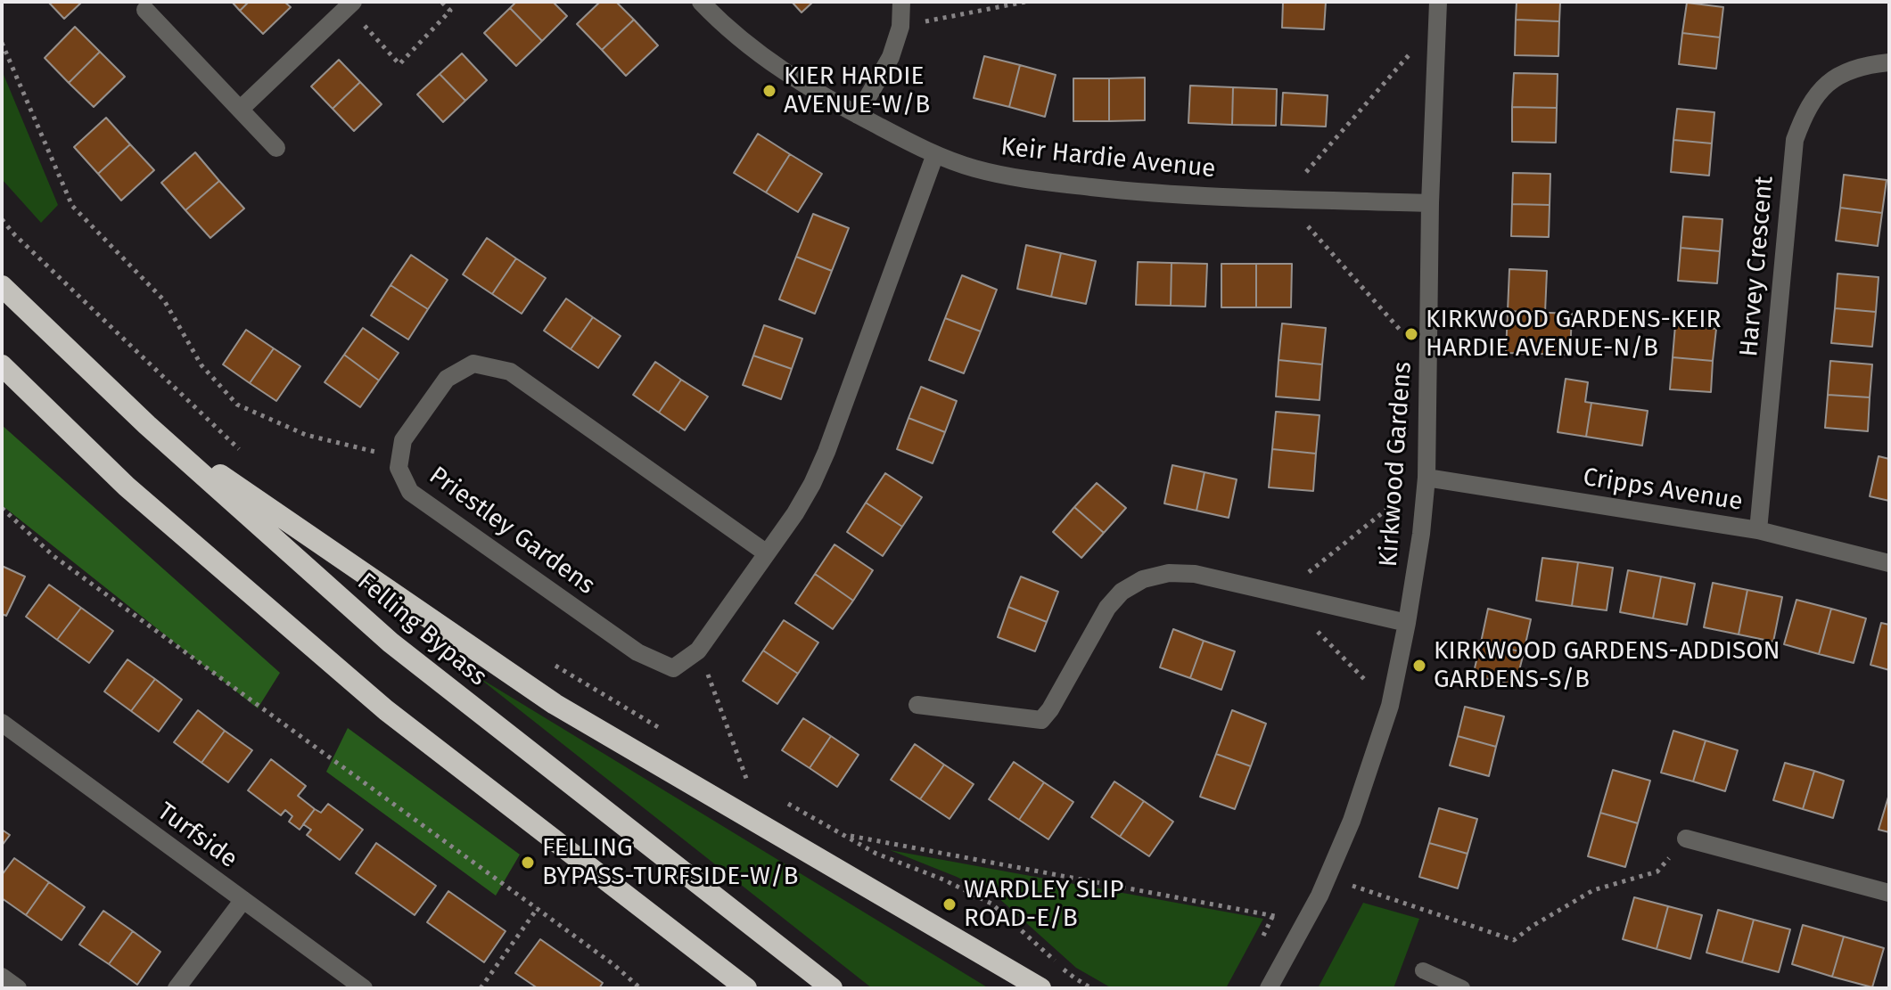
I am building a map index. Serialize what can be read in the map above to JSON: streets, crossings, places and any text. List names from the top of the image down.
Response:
{
  "streets": {
    "highway": ["Felling Bypass"],
    "street": [
      "Keir Hardie Avenue",
      "Harvey Crescent",
      "Kirkwood Gardens",
      "Cripps Avenue",
      "Priestley Gardens",
      "Turfside"
    ]
  },
  "crossings": [
    ["Keir Hardie Avenue", "Kirkwood Gardens"],
    ["Keir Hardie Avenue", "Priestley Gardens"],
    ["Harvey Crescent", "Cripps Avenue"],
    ["Kirkwood Gardens", "Cripps Avenue"]
  ],
  "places": [
    "KIER HARDIE AVENUE-W/B",
    "KIRKWOOD GARDENS-KEIR HARDIE AVENUE-N/B",
    "KIRKWOOD GARDENS-ADDISON GARDENS-S/B",
    "FELLING BYPASS-TURFSIDE-W/B",
    "WARDLEY SLIP ROAD-E/B"
  ]
}
